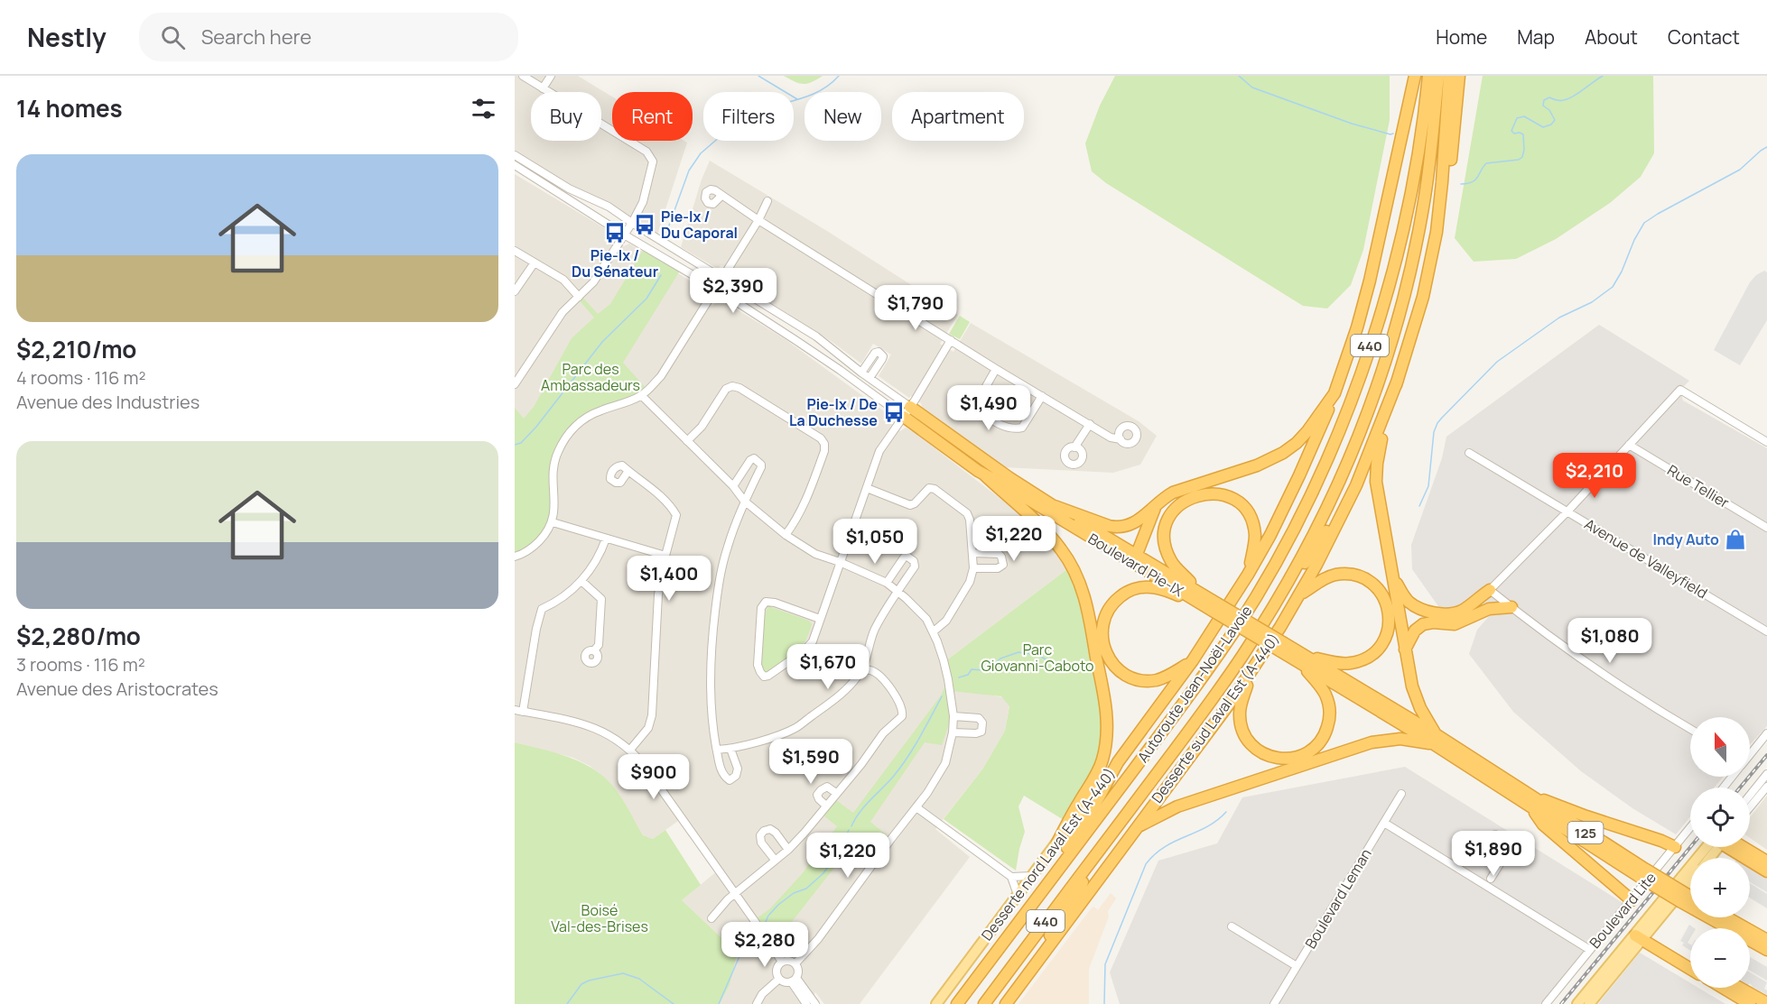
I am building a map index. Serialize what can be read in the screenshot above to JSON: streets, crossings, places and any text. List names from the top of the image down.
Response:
{
  "streets": {
    "highway": [
      "440",
      "Boulevard Pie-IX",
      "Autoroute Jean-Noël-Lavoie",
      "Desserte sud Laval Est (A-440)",
      "125",
      "Desserte nord Laval Est (A-440)"
    ],
    "street": [
      "Rue Tellier",
      "Avenue de Valleyfield",
      "Boulevard Leman",
      "Boulevard Lite"
    ]
  },
  "parks": ["Parc des Ambassadeurs", "Parc Giovanni-Caboto", "Boisé Val-des-Brises"],
  "places": {
    "bus stop": ["Pie-Ix / Du Caporal", "Pie-Ix / Du Sénateur", "Pie-Ix / De La Duchesse"],
    "shop": ["Indy Auto"]
  },
  "north": "top",
  "page": {
    "header": "Nestly",
    "search": "Search here",
    "nav": [
      "Home",
      "Map",
      "About",
      "Contact"
    ],
    "heading": "14 homes",
    "chip": [
      "Buy",
      "Rent",
      "Filters",
      "New",
      "Apartment"
    ],
    "list": [
      {
        "name": "$2,210/mo",
        "note": "4 rooms · 116 m² · Avenue des Industries"
      },
      {
        "name": "$2,280/mo",
        "note": "3 rooms · 116 m² · Avenue des Aristocrates"
      }
    ],
    "price": [
      "$2,390",
      "$1,790",
      "$1,490",
      "$2,210",
      "$1,220",
      "$1,050",
      "$1,400",
      "$1,080",
      "$1,670",
      "$1,590",
      "$900",
      "$1,890",
      "$1,220",
      "$2,280"
    ],
    "map_buttons": ["+", "−"]
  }
}
